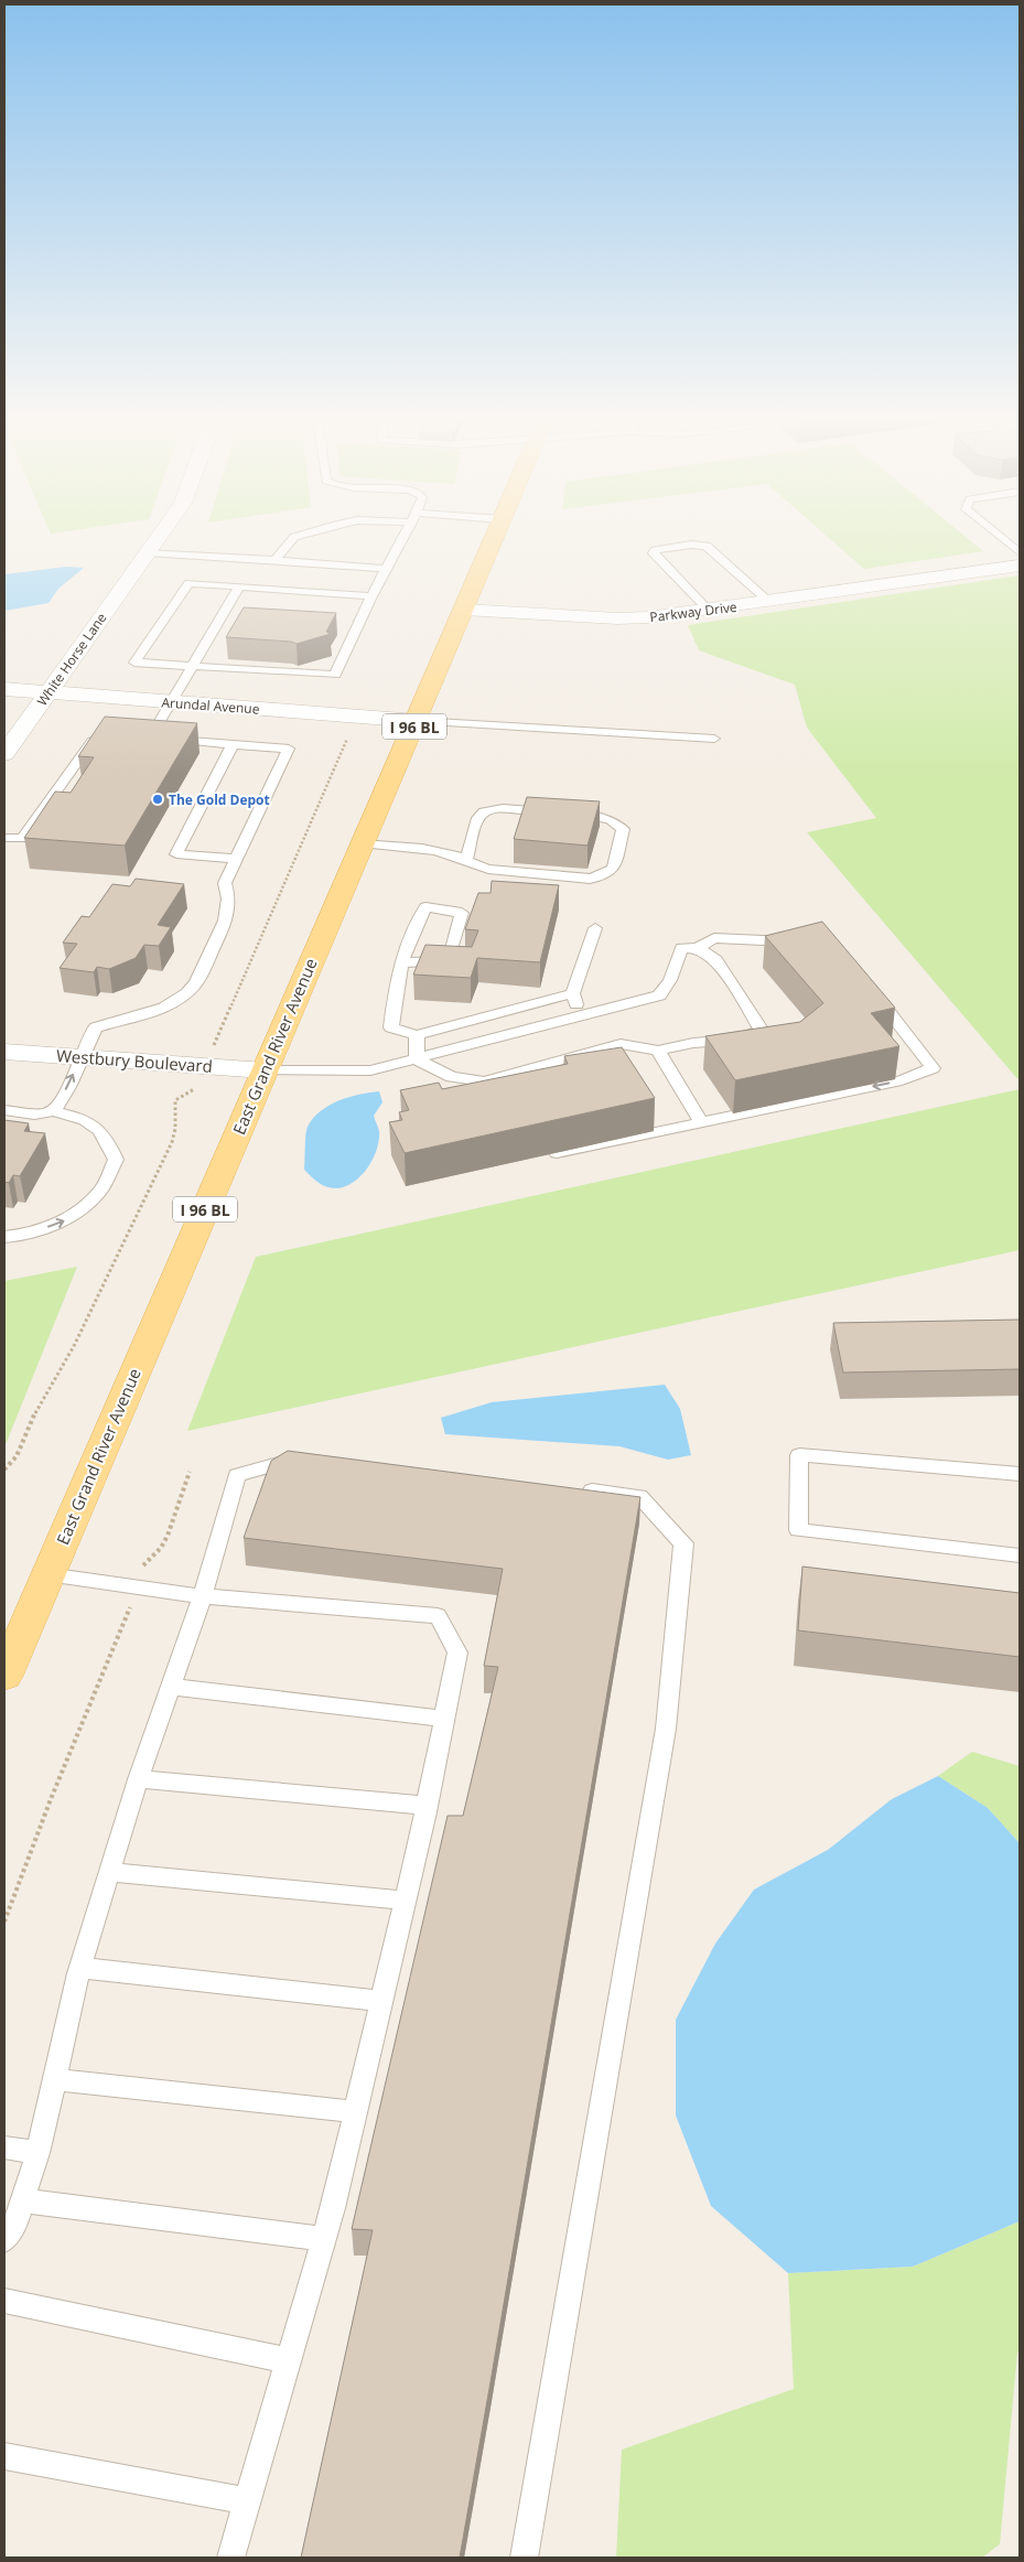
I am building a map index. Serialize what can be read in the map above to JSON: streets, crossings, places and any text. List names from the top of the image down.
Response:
{
  "streets": {
    "main road": ["I 96 BL", "East Grand River Avenue"],
    "street": [
      "Parkway Drive",
      "White Horse Lane",
      "Arundal Avenue",
      "Westbury Boulevard"
    ]
  },
  "crossings": [
    ["Parkway Drive", "East Grand River Avenue"],
    ["White Horse Lane", "Arundal Avenue"],
    ["Arundal Avenue", "East Grand River Avenue"],
    ["East Grand River Avenue", "Westbury Boulevard"]
  ],
  "places": ["The Gold Depot"]
}
